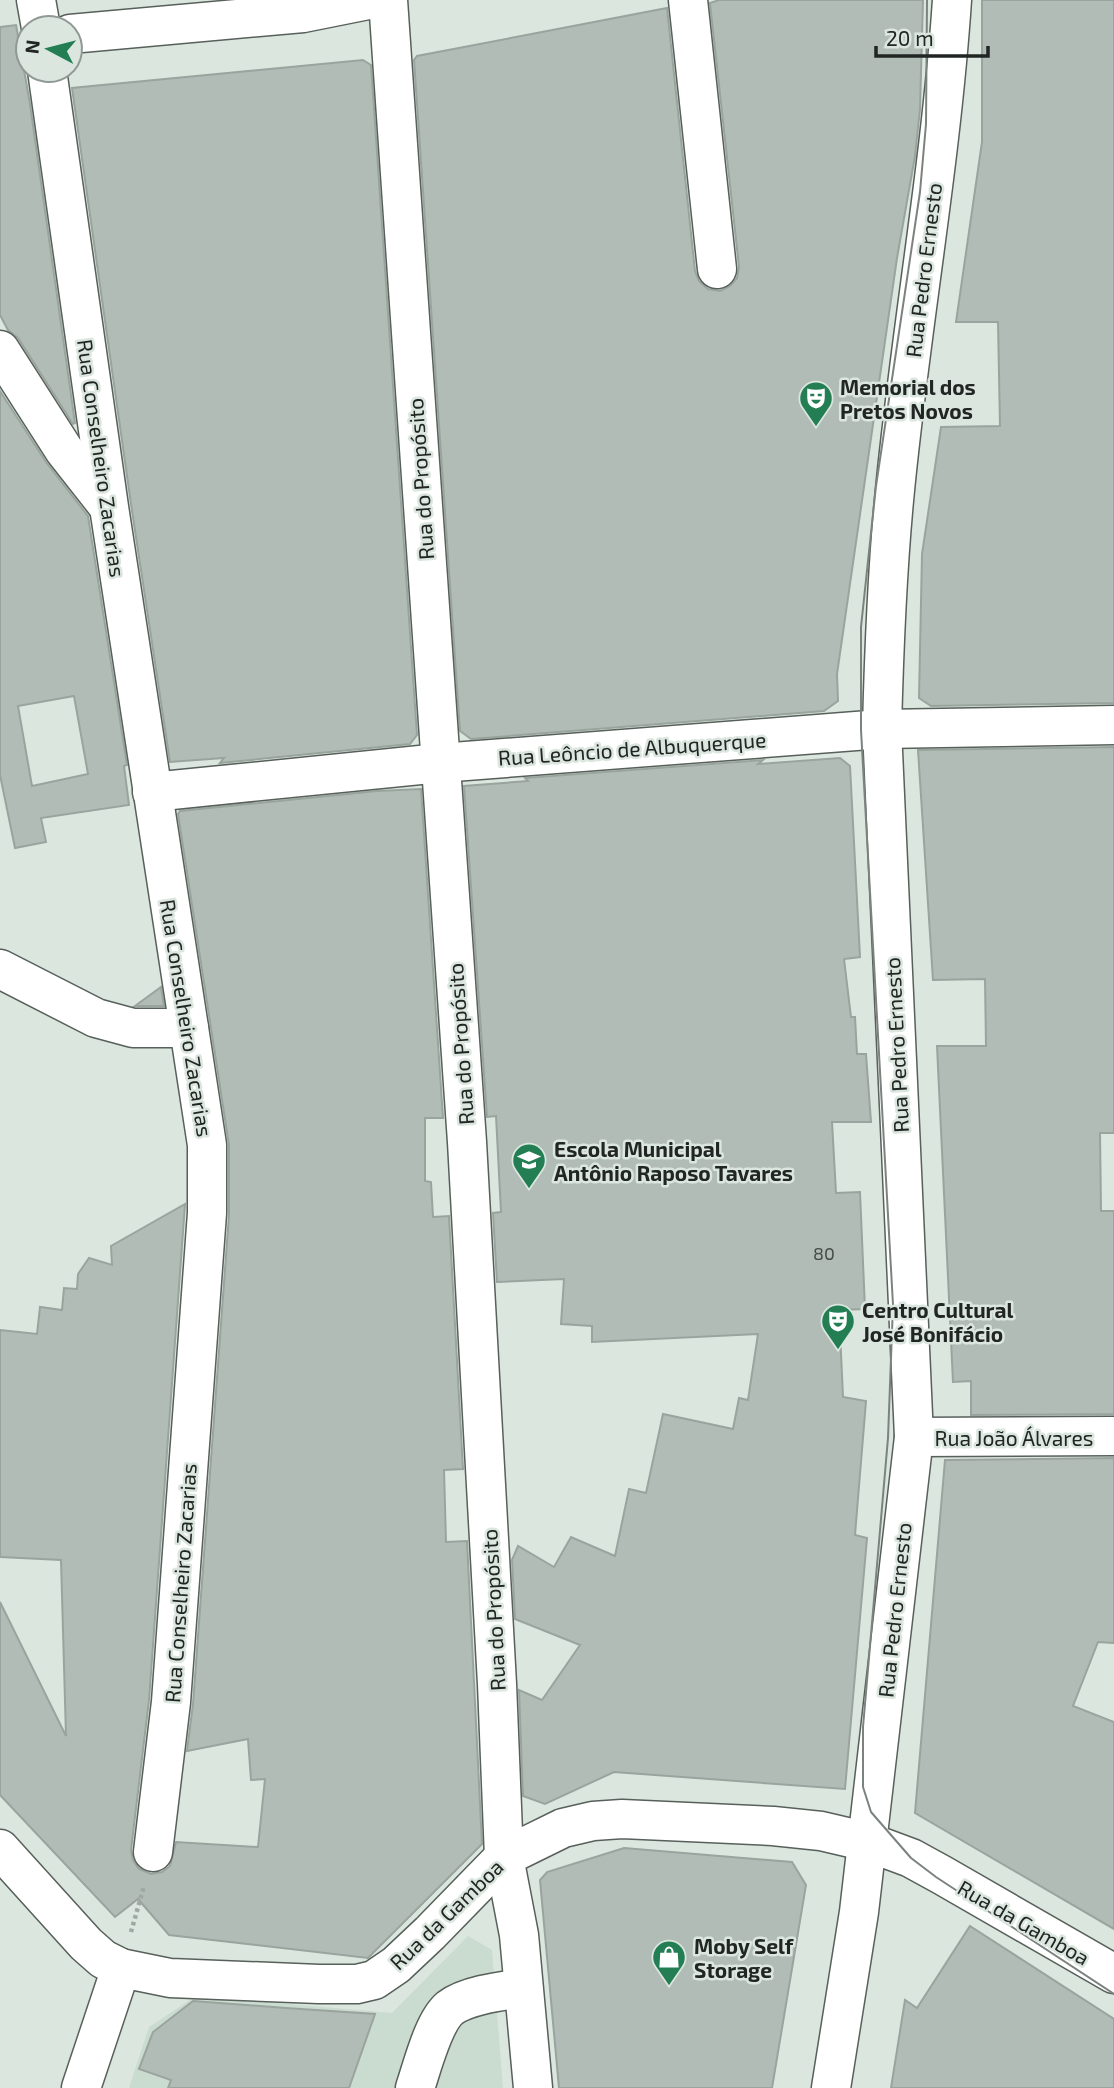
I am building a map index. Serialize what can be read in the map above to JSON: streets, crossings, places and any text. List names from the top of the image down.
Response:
{
  "streets": {
    "street": [
      "Rua Pedro Ernesto",
      "Rua Conselheiro Zacarias",
      "Rua do Propósito",
      "Rua Leôncio de Albuquerque",
      "Rua João Álvares",
      "Rua da Gamboa"
    ]
  },
  "crossings": [
    ["Rua Pedro Ernesto", "Rua Leôncio de Albuquerque"],
    ["Rua Pedro Ernesto", "Rua João Álvares"],
    ["Rua Pedro Ernesto", "Rua da Gamboa"],
    ["Rua Conselheiro Zacarias", "Rua Leôncio de Albuquerque"],
    ["Rua do Propósito", "Rua Leôncio de Albuquerque"],
    ["Rua do Propósito", "Rua da Gamboa"]
  ],
  "places": {
    "theatre": ["Memorial dos Pretos Novos", "Centro Cultural José Bonifácio"],
    "school or university": ["Escola Municipal Antônio Raposo Tavares"],
    "shop": ["Moby Self Storage"]
  },
  "house_numbers": ["80"],
  "scale_bar": "20 m",
  "north": "left"
}
